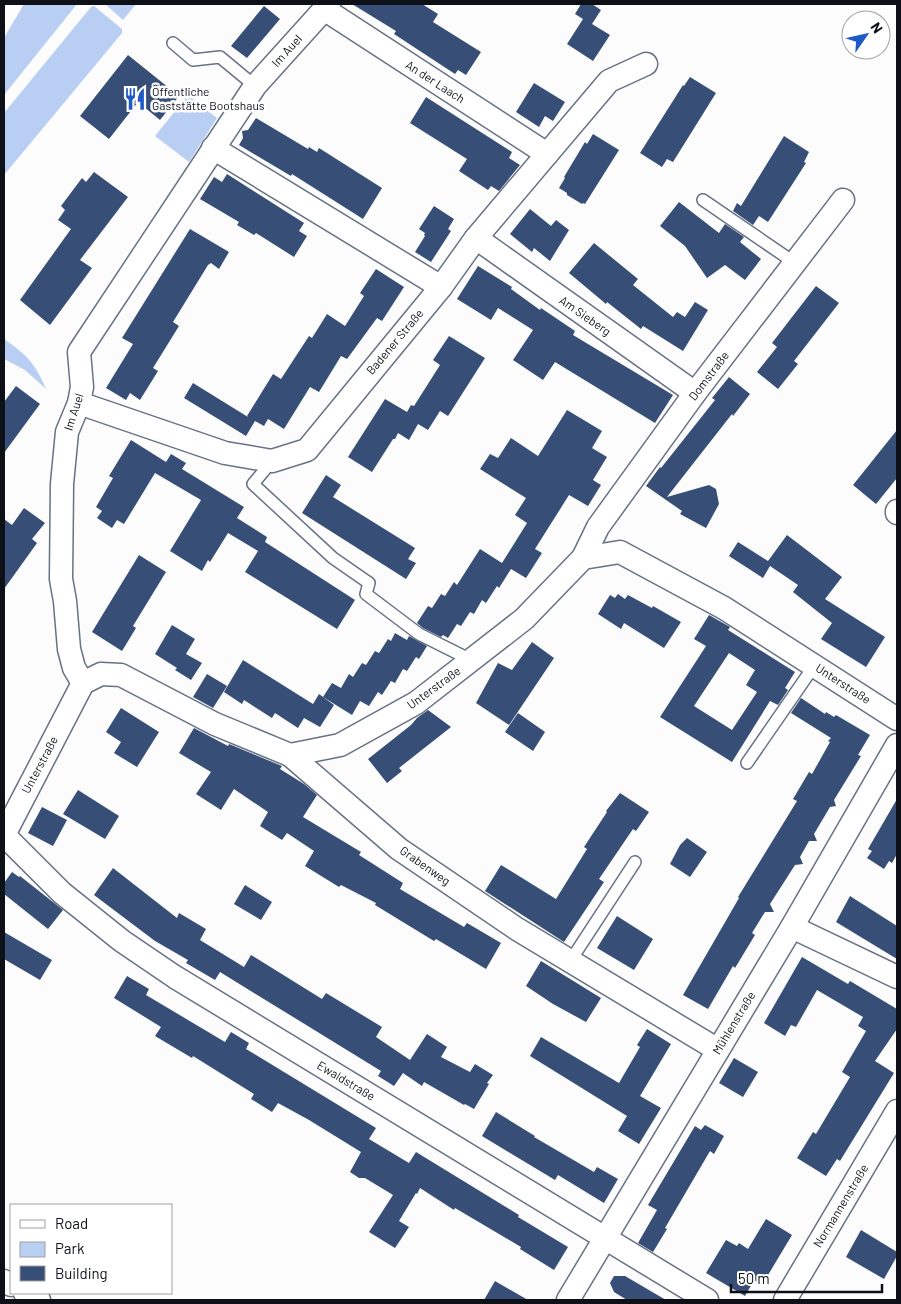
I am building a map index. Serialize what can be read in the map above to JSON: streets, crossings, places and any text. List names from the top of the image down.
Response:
{
  "streets": {
    "street": [
      "Im Auel",
      "An der Laach",
      "Am Sieberg",
      "Badener Straße",
      "Domstraße",
      "Unterstraße",
      "Grabenweg",
      "Mühlenstraße",
      "Ewaldstraße",
      "Normannenstraße"
    ]
  },
  "crossings": [
    ["Im Auel", "An der Laach"],
    ["Im Auel", "Badener Straße"],
    ["Im Auel", "Unterstraße"],
    ["An der Laach", "Badener Straße"],
    ["Am Sieberg", "Badener Straße"],
    ["Am Sieberg", "Domstraße"],
    ["Domstraße", "Unterstraße"],
    ["Unterstraße", "Grabenweg"],
    ["Unterstraße", "Ewaldstraße"],
    ["Grabenweg", "Mühlenstraße"],
    ["Mühlenstraße", "Ewaldstraße"]
  ],
  "places": {
    "restaurant": ["Öffentliche Gaststätte Bootshaus"]
  },
  "legend": ["Road", "Park", "Building"],
  "scale_bar": "50 m",
  "north": "top right"
}
